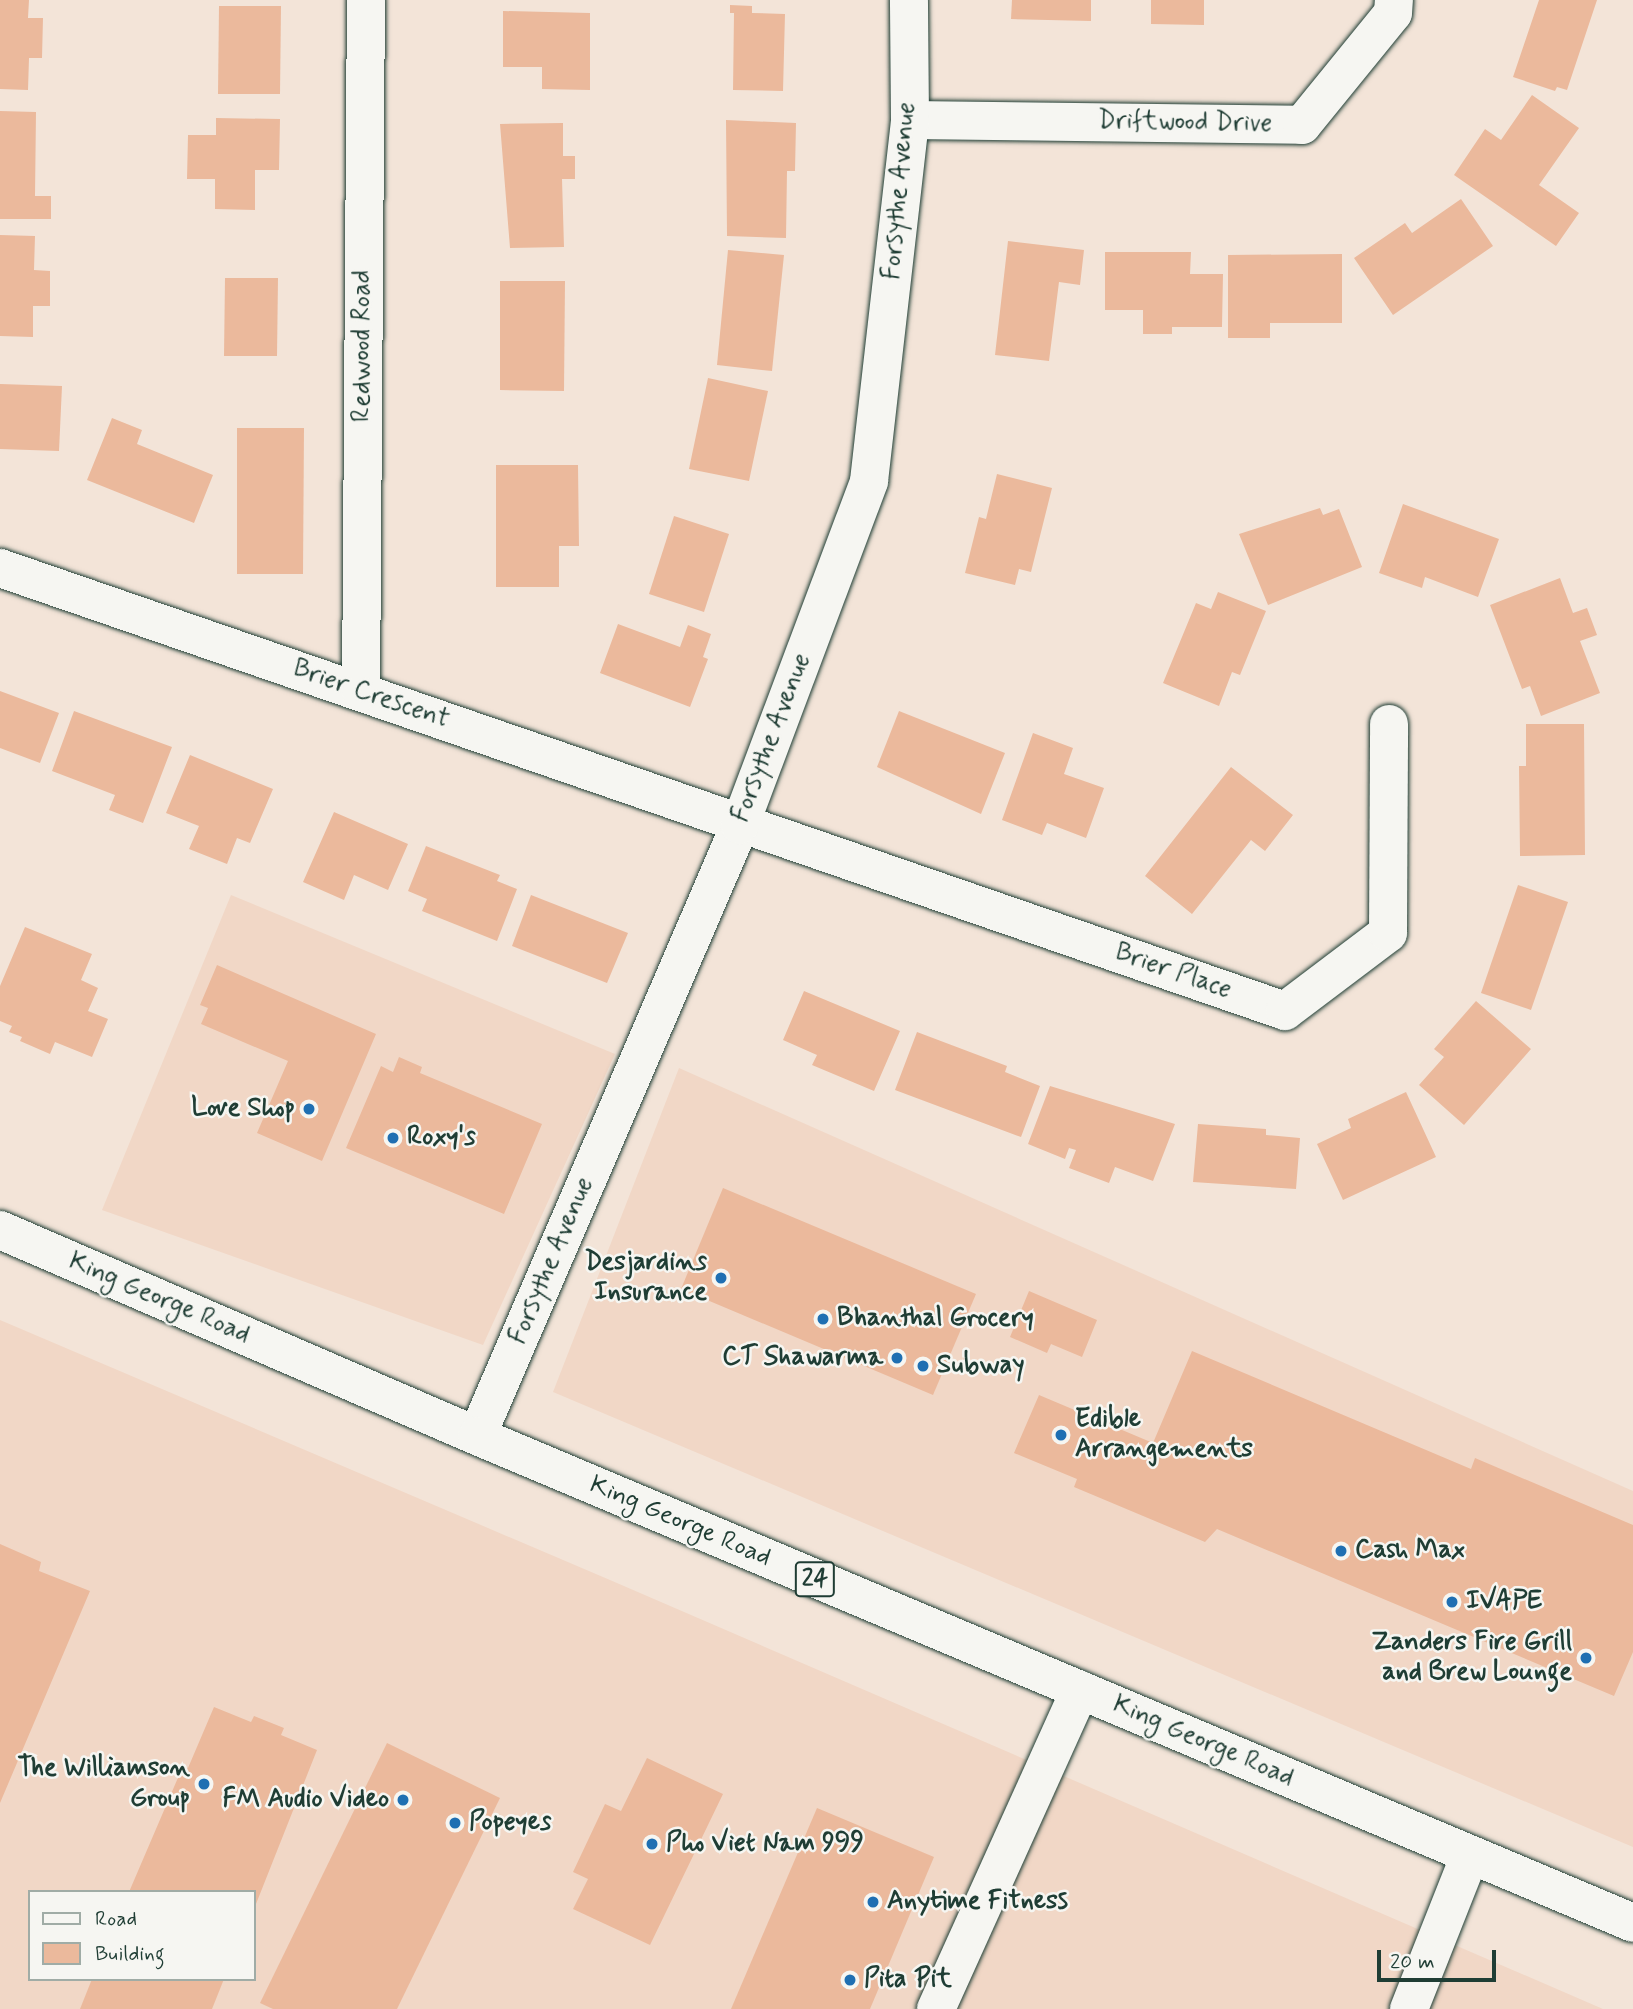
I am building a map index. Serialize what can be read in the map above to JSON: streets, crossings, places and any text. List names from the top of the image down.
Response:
{
  "streets": {
    "street": [
      "Driftwood Drive",
      "Forsythe Avenue",
      "Redwood Road",
      "Brier Crescent",
      "Brier Place",
      "King George Road",
      "24"
    ]
  },
  "crossings": [
    ["Driftwood Drive", "Forsythe Avenue"],
    ["Forsythe Avenue", "Brier Crescent"],
    ["Forsythe Avenue", "Brier Place"],
    ["Forsythe Avenue", "King George Road"],
    ["Redwood Road", "Brier Crescent"],
    ["Brier Crescent", "Brier Place"]
  ],
  "places": [
    "Love Shop",
    "Roxy's",
    "Desjardins Insurance",
    "Bhanthal Grocery",
    "CT Shawarma",
    "Subway",
    "Edible Arrangements",
    "Cash Max",
    "IVAPE",
    "Zanders Fire Grill and Brew Lounge",
    "The Williamson Group",
    "FM Audio Video",
    "Popeyes",
    "Pho Viet Nam 999",
    "Anytime Fitness",
    "Pita Pit"
  ],
  "legend": ["Road", "Building"],
  "scale_bar": "20 m"
}
